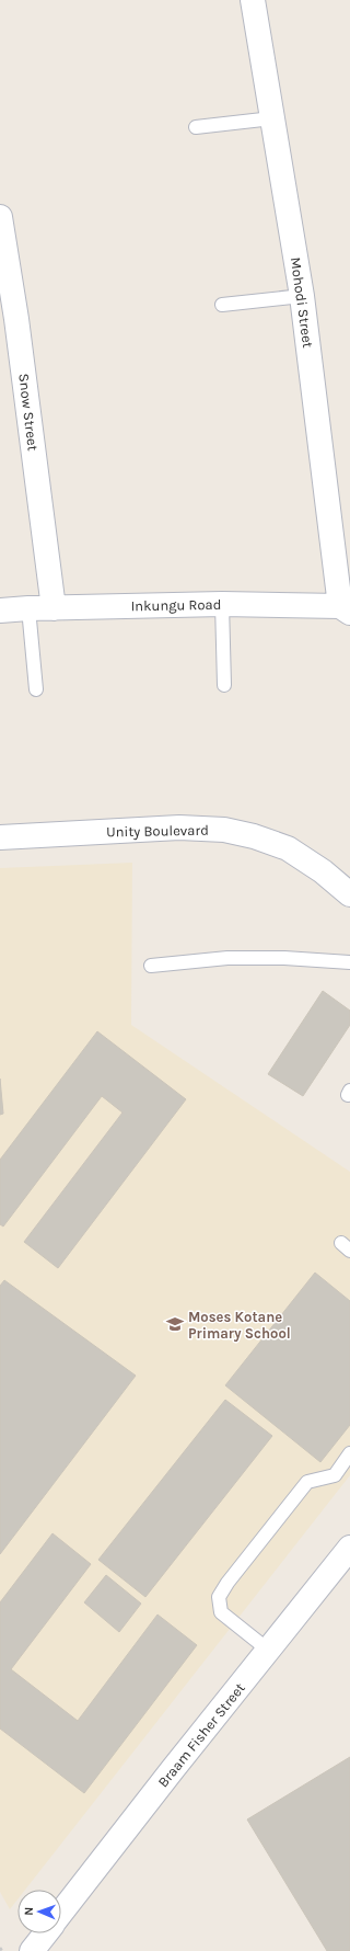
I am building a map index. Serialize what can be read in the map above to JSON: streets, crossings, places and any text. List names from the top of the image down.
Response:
{
  "streets": {
    "street": [
      "Mohodi Street",
      "Snow Street",
      "Inkungu Road",
      "Unity Boulevard",
      "Braam Fisher Street"
    ]
  },
  "crossings": [
    ["Mohodi Street", "Inkungu Road"],
    ["Snow Street", "Inkungu Road"]
  ],
  "places": {
    "school or university": ["Moses Kotane Primary School"]
  },
  "north": "left"
}
